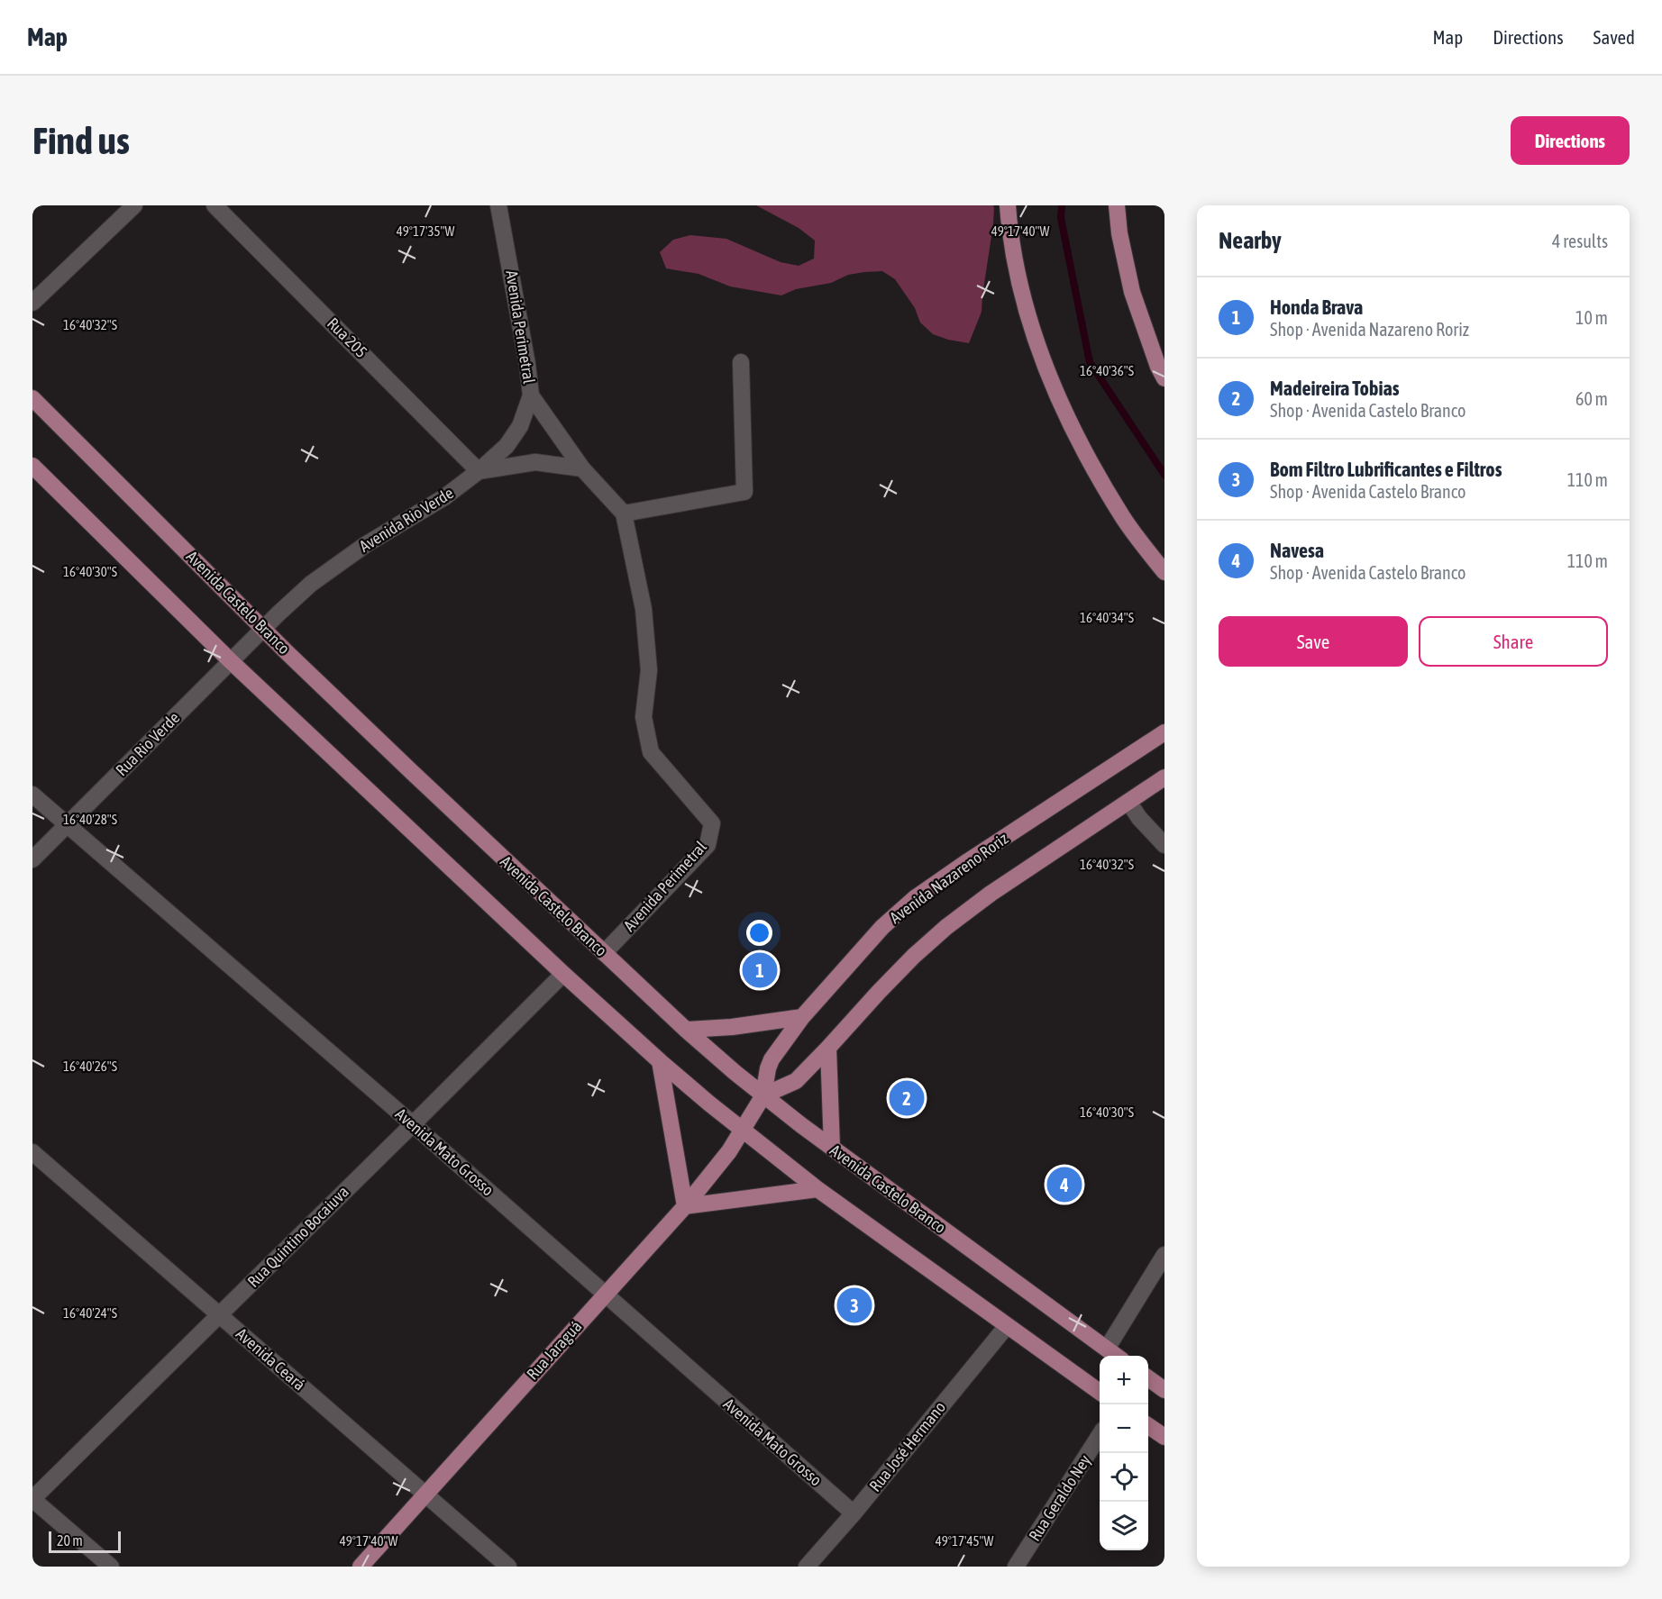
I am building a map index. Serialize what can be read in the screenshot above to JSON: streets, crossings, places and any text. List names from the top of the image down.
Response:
{
  "streets": {
    "main road": ["Avenida Castelo Branco", "Avenida Nazareno Roriz", "Rua Jaraguá"],
    "street": [
      "Avenida Perimetral",
      "Rua 205",
      "Avenida Rio Verde",
      "Rua Rio Verde",
      "Avenida Mato Grosso",
      "Rua Quintino Bocaiuva",
      "Avenida Ceará",
      "Rua José Hermano",
      "Rua Geraldo Ney"
    ]
  },
  "crossings": [
    ["Avenida Perimetral", "Avenida Rio Verde"],
    ["Avenida Perimetral", "Avenida Castelo Branco"],
    ["Rua 205", "Avenida Rio Verde"],
    ["Avenida Rio Verde", "Avenida Castelo Branco"],
    ["Avenida Rio Verde", "Rua Rio Verde"],
    ["Avenida Castelo Branco", "Rua Rio Verde"],
    ["Avenida Castelo Branco", "Avenida Nazareno Roriz"],
    ["Rua Rio Verde", "Avenida Mato Grosso"],
    ["Avenida Nazareno Roriz", "Rua Jaraguá"],
    ["Avenida Mato Grosso", "Rua Quintino Bocaiuva"],
    ["Avenida Mato Grosso", "Rua Jaraguá"],
    ["Avenida Mato Grosso", "Rua José Hermano"],
    ["Rua Quintino Bocaiuva", "Avenida Ceará"],
    ["Rua Jaraguá", "Avenida Ceará"]
  ],
  "scale_bar": "20 m",
  "page": {
    "header": "Map",
    "nav": ["Map", "Directions", "Saved"],
    "buttons": [
      "Directions",
      ["Save", "Share"]
    ],
    "title": "Find us",
    "heading": ["Nearby", "4 results"],
    "list": [
      {
        "mark": "1",
        "name": "Honda Brava",
        "note": "Shop · Avenida Nazareno Roriz",
        "value": "10 m"
      },
      {
        "mark": "2",
        "name": "Madeireira Tobias",
        "note": "Shop · Avenida Castelo Branco",
        "value": "60 m"
      },
      {
        "mark": "3",
        "name": "Bom Filtro Lubrificantes e Filtros",
        "note": "Shop · Avenida Castelo Branco",
        "value": "110 m"
      },
      {
        "mark": "4",
        "name": "Navesa",
        "note": "Shop · Avenida Castelo Branco",
        "value": "110 m"
      }
    ],
    "pins": [
      "1",
      "2",
      "4",
      "3"
    ],
    "map_buttons": ["+", "−"],
    "scale": "20 m"
  },
  "coordinates": [
    "49°17'35\"W",
    "49°17'40\"W",
    "16°40'32\"S",
    "16°40'36\"S",
    "16°40'30\"S",
    "16°40'34\"S",
    "16°40'28\"S",
    "16°40'26\"S",
    "16°40'24\"S",
    "49°17'45\"W"
  ]
}
